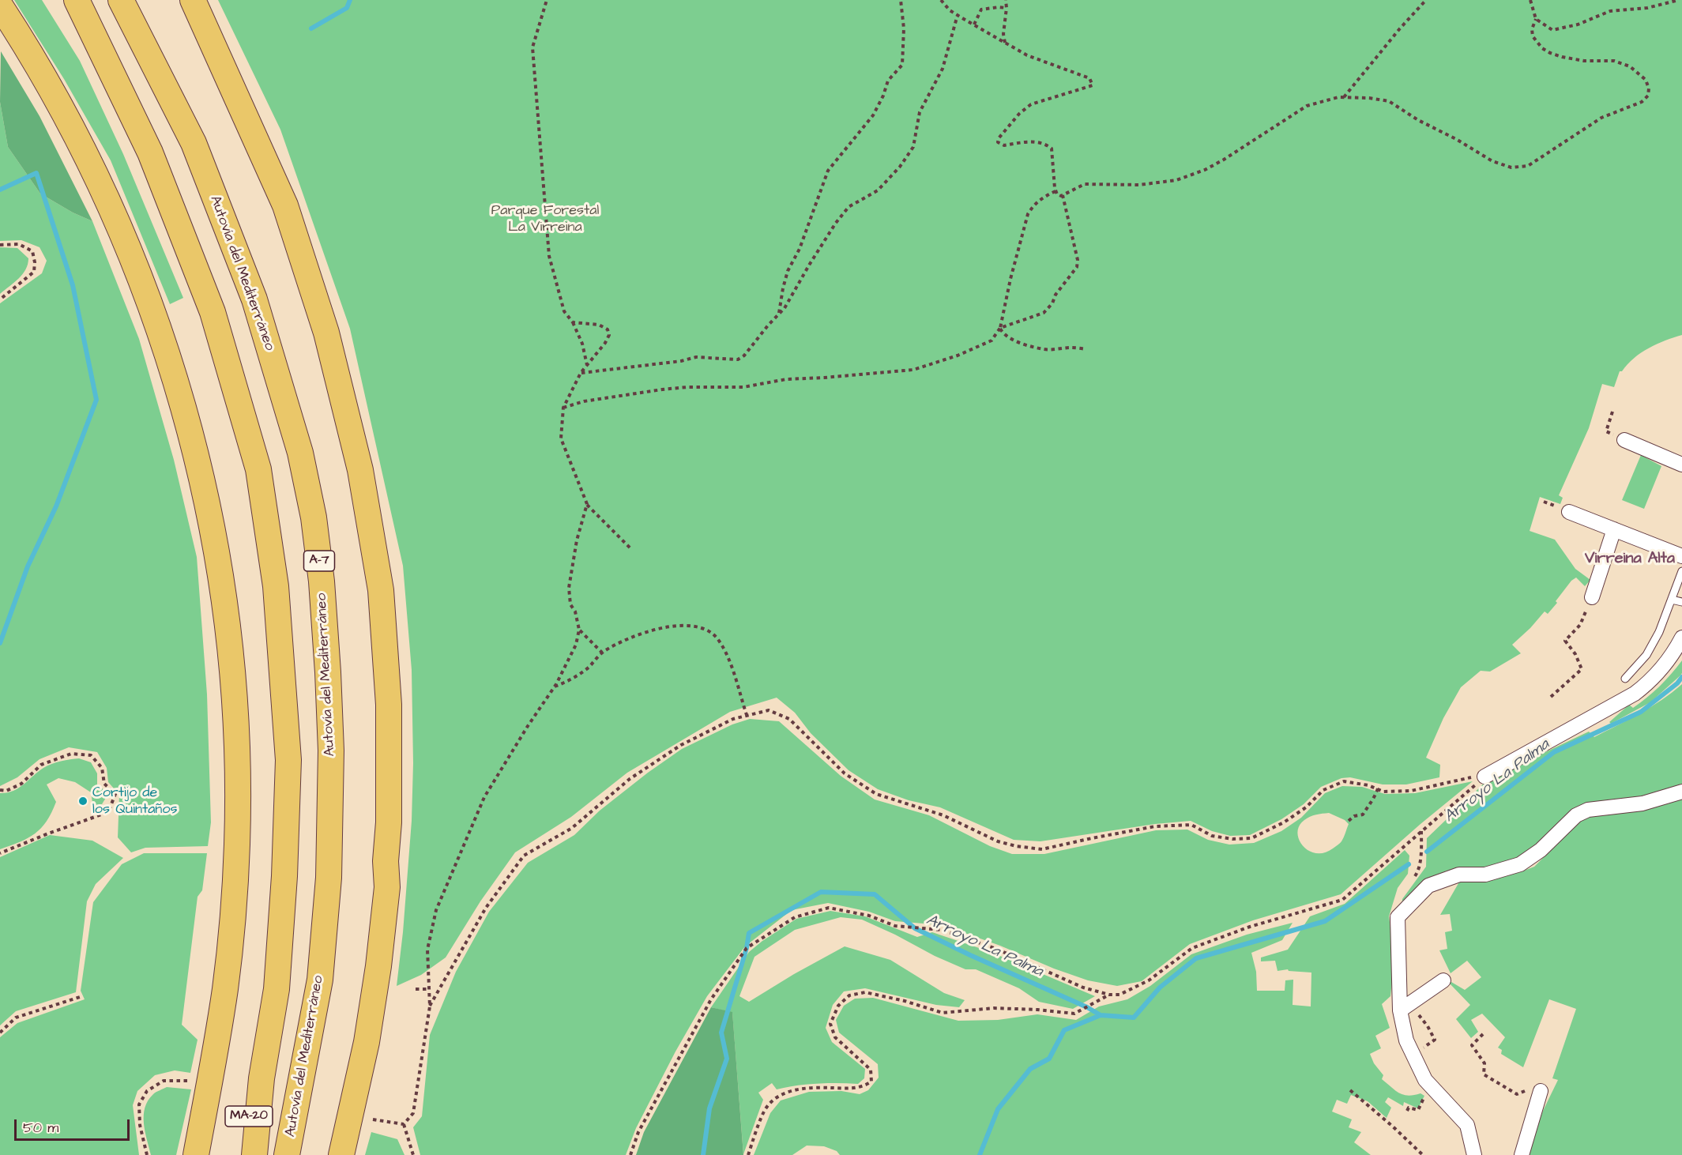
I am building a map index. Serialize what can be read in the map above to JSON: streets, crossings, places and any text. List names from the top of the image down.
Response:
{
  "streets": {
    "highway": ["Autovía del Mediterráneo", "A-7", "MA-20"]
  },
  "districts": ["Virreina Alta"],
  "water": ["Arroyo La Palma"],
  "parks": ["Parque Forestal La Virreina"],
  "places": ["Cortijo de los Quintaños"],
  "scale_bar": "50 m"
}
